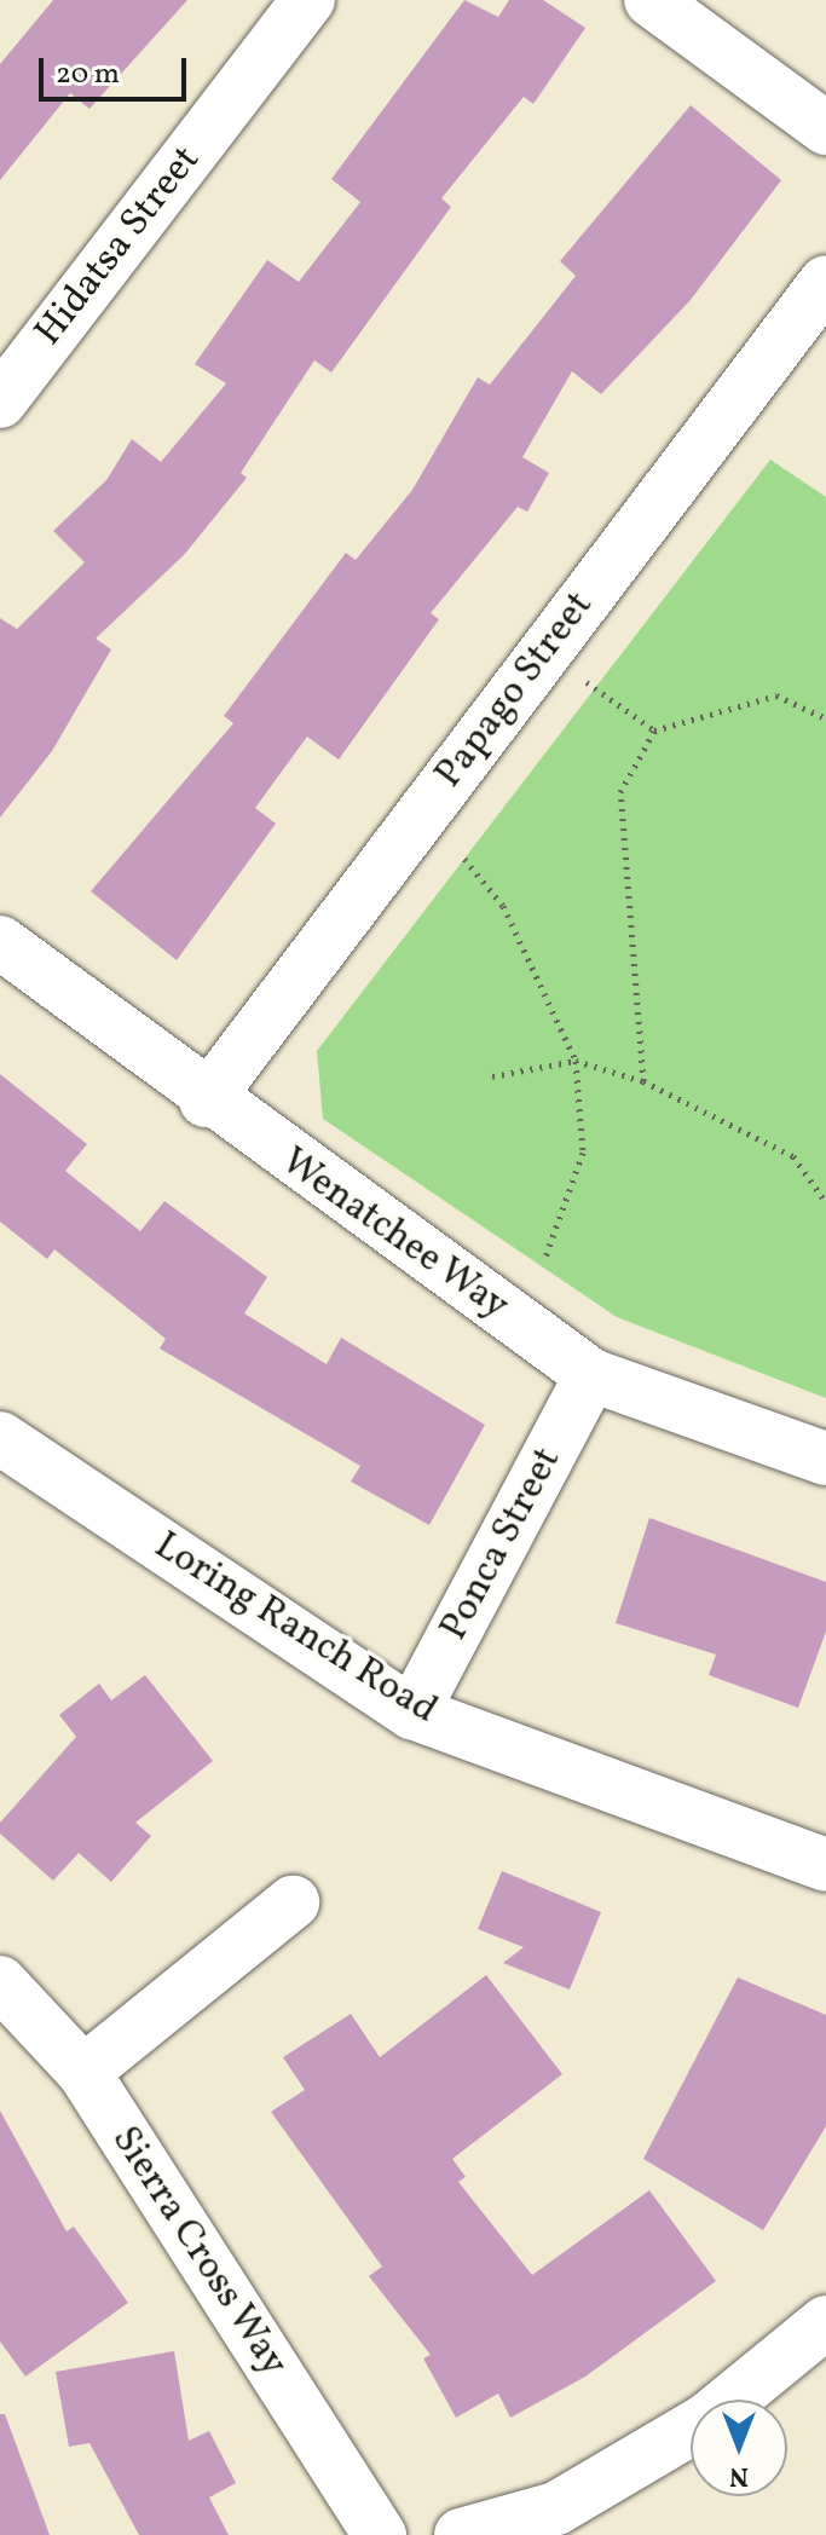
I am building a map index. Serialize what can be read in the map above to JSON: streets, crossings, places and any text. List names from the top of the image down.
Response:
{
  "streets": {
    "street": [
      "Hidatsa Street",
      "Papago Street",
      "Wenatchee Way",
      "Ponca Street",
      "Loring Ranch Road",
      "Sierra Cross Way"
    ]
  },
  "crossings": [
    ["Papago Street", "Wenatchee Way"],
    ["Wenatchee Way", "Ponca Street"],
    ["Ponca Street", "Loring Ranch Road"]
  ],
  "scale_bar": "20 m",
  "north": "bottom"
}
